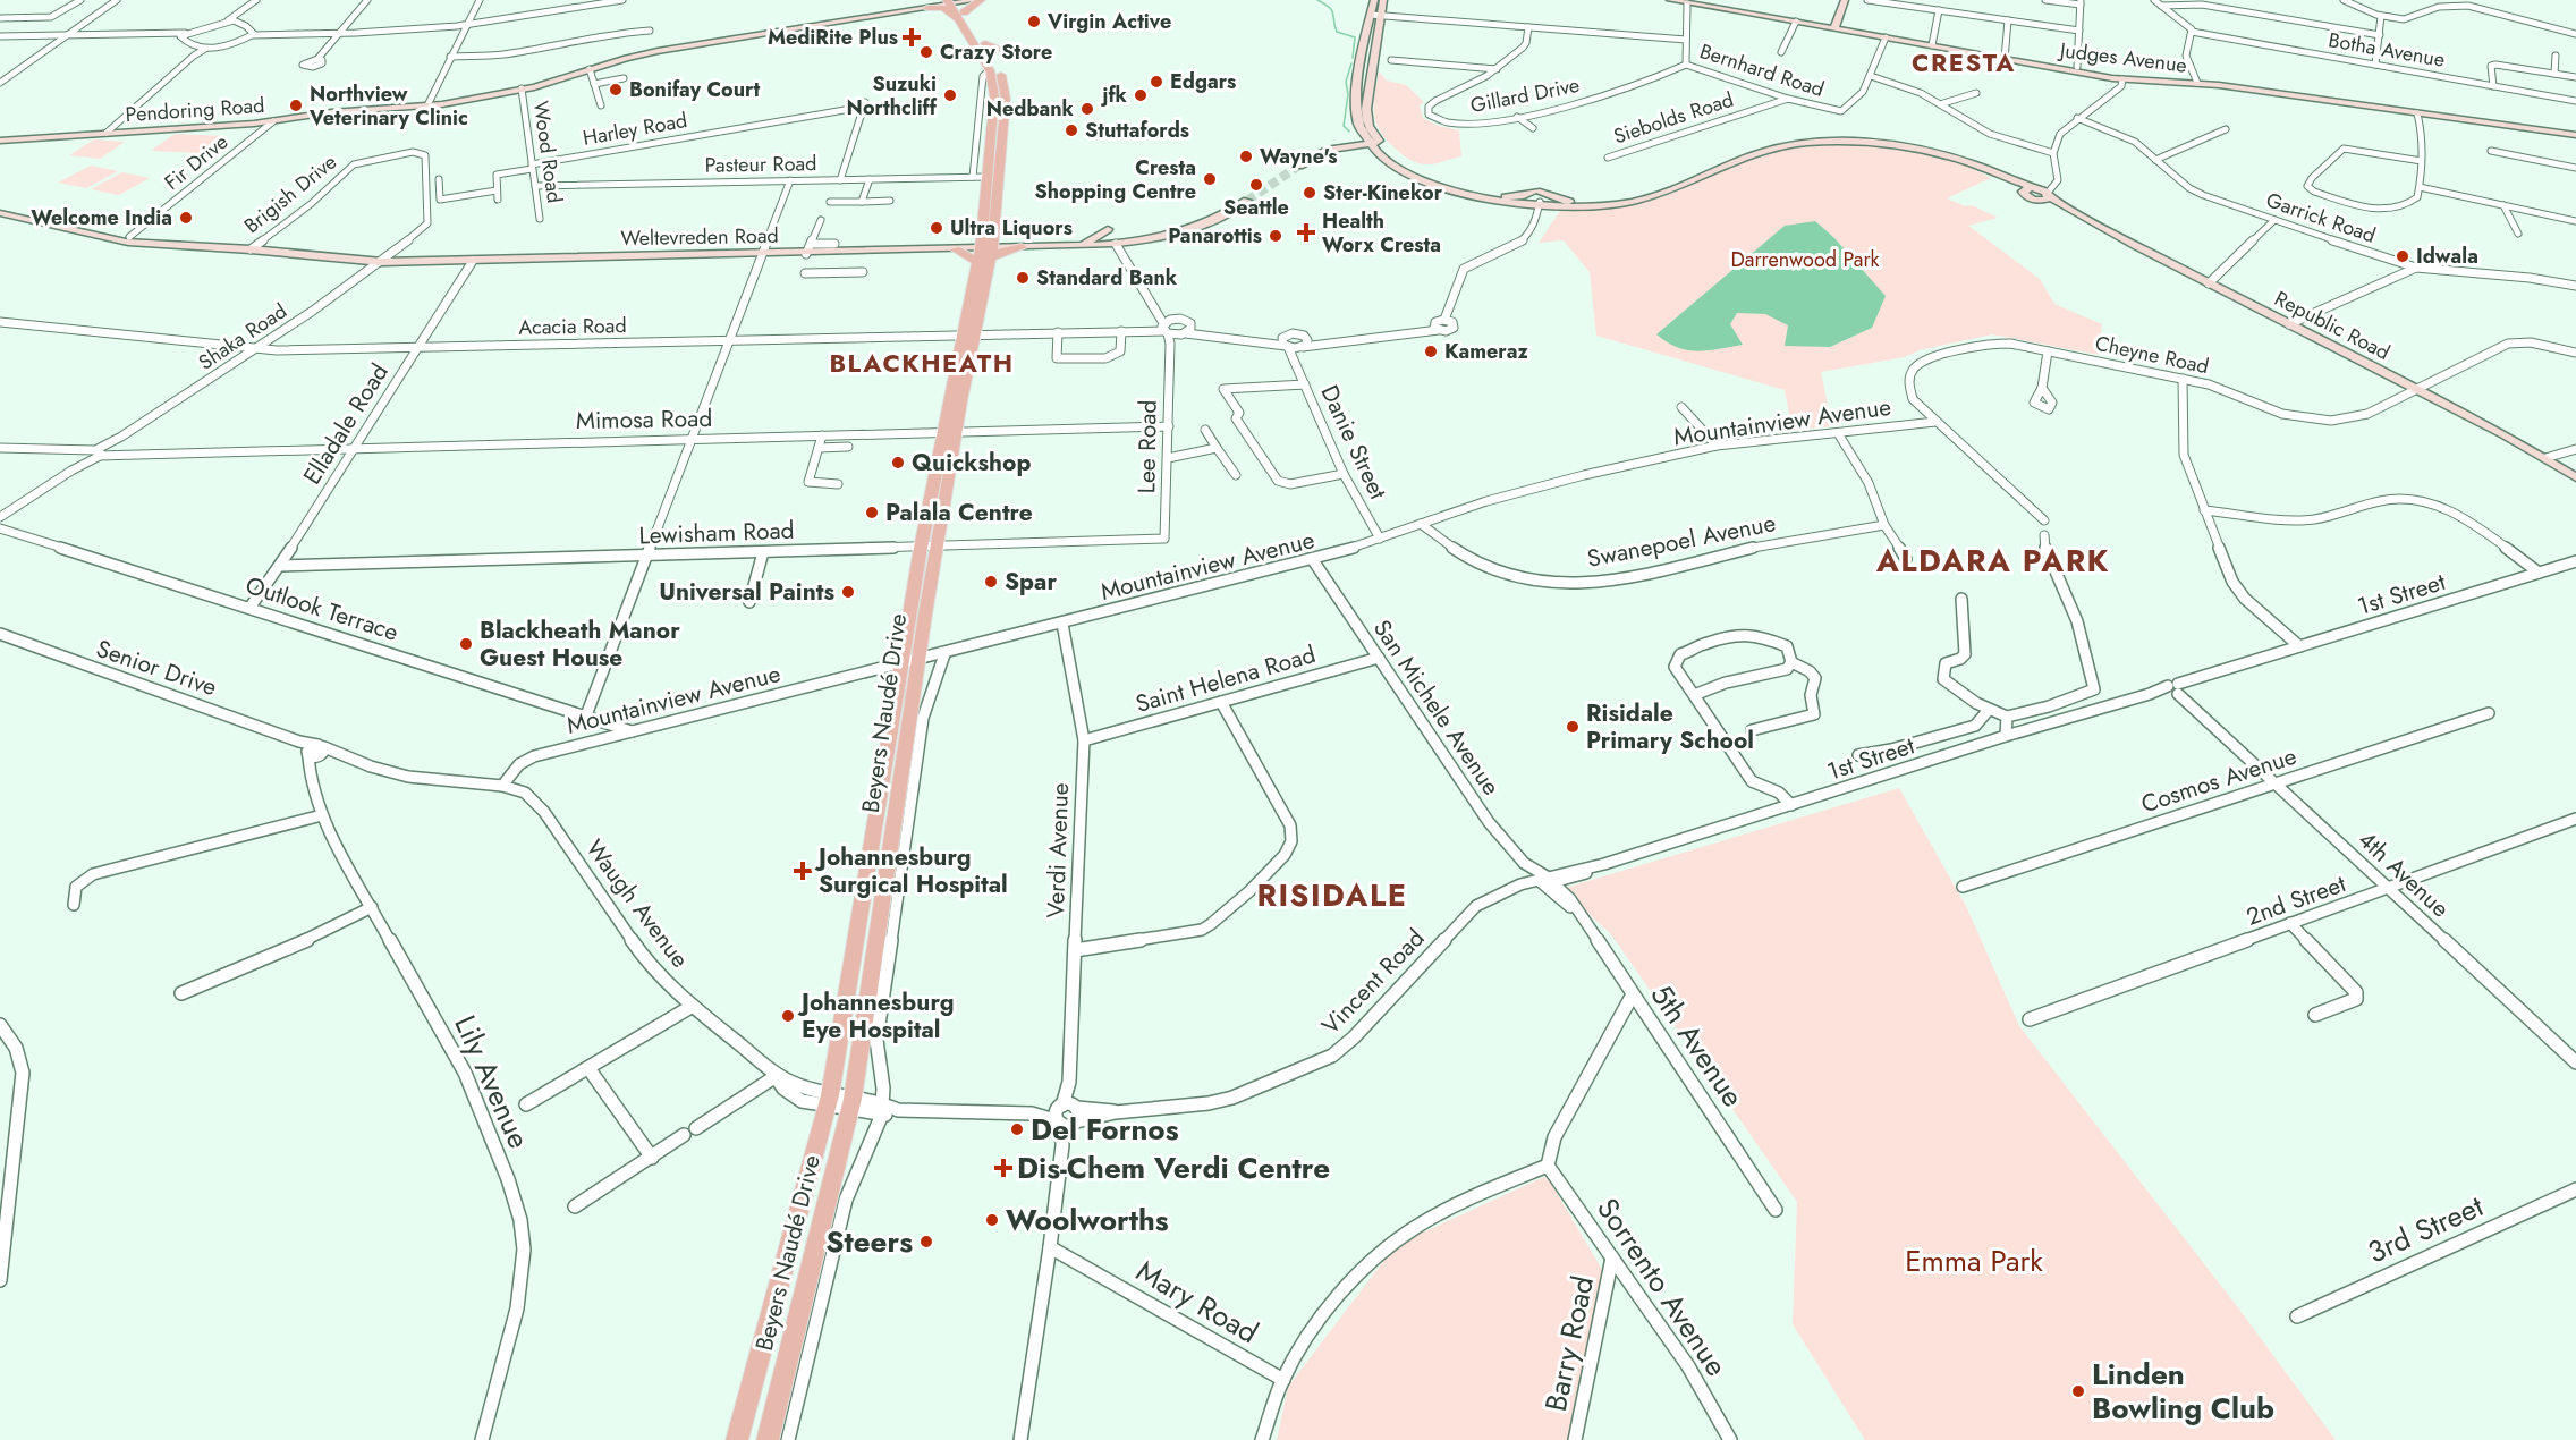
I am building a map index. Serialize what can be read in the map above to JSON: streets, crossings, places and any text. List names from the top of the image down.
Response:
{
  "streets": {
    "main road": [
      "Judges Avenue",
      "Pendoring Road",
      "Weltevreden Road",
      "Republic Road",
      "Beyers Naudé Drive"
    ],
    "street": [
      "Botha Avenue",
      "Bernhard Road",
      "Gillard Drive",
      "Siebolds Road",
      "Harley Road",
      "Wood Road",
      "Fir Drive",
      "Pasteur Road",
      "Brigish Drive",
      "Garrick Road",
      "Acacia Road",
      "Shaka Road",
      "Cheyne Road",
      "Mimosa Road",
      "Mountainview Avenue",
      "Elladale Road",
      "Danie Street",
      "Lee Road",
      "Lewisham Road",
      "Swanepoel Avenue",
      "1st Street",
      "Outlook Terrace",
      "Senior Drive",
      "Saint Helena Road",
      "San Michele Avenue",
      "Cosmos Avenue",
      "Verdi Avenue",
      "4th Avenue",
      "2nd Street",
      "Waugh Avenue",
      "Vincent Road",
      "5th Avenue",
      "Lily Avenue",
      "3rd Street",
      "Sorrento Avenue",
      "Mary Road",
      "Barry Road"
    ]
  },
  "crossings": [
    ["Judges Avenue", "Bernhard Road"],
    ["Bernhard Road", "Gillard Drive"],
    ["Bernhard Road", "Siebolds Road"],
    ["Pendoring Road", "Wood Road"],
    ["Pendoring Road", "Fir Drive"],
    ["Pendoring Road", "Beyers Naudé Drive"],
    ["Harley Road", "Wood Road"],
    ["Harley Road", "Pasteur Road"],
    ["Wood Road", "Pasteur Road"],
    ["Fir Drive", "Weltevreden Road"],
    ["Pasteur Road", "Beyers Naudé Drive"],
    ["Brigish Drive", "Weltevreden Road"],
    ["Brigish Drive", "Shaka Road"],
    ["Weltevreden Road", "Shaka Road"],
    ["Weltevreden Road", "Elladale Road"],
    ["Weltevreden Road", "Beyers Naudé Drive"],
    ["Republic Road", "Cheyne Road"],
    ["Acacia Road", "Shaka Road"],
    ["Acacia Road", "Elladale Road"],
    ["Acacia Road", "Lee Road"],
    ["Acacia Road", "Beyers Naudé Drive"],
    ["Shaka Road", "Mimosa Road"],
    ["Cheyne Road", "Mountainview Avenue"],
    ["Mimosa Road", "Elladale Road"],
    ["Mimosa Road", "Lee Road"],
    ["Mimosa Road", "Beyers Naudé Drive"],
    ["Mountainview Avenue", "Danie Street"],
    ["Mountainview Avenue", "Swanepoel Avenue"],
    ["Mountainview Avenue", "Outlook Terrace"],
    ["Mountainview Avenue", "San Michele Avenue"],
    ["Mountainview Avenue", "Beyers Naudé Drive"],
    ["Mountainview Avenue", "Verdi Avenue"],
    ["Mountainview Avenue", "Waugh Avenue"],
    ["Elladale Road", "Lewisham Road"],
    ["Elladale Road", "Outlook Terrace"],
    ["Lee Road", "Lewisham Road"],
    ["Lewisham Road", "Beyers Naudé Drive"],
    ["1st Street", "San Michele Avenue"],
    ["1st Street", "4th Avenue"],
    ["1st Street", "Vincent Road"],
    ["Senior Drive", "Lily Avenue"],
    ["Saint Helena Road", "San Michele Avenue"],
    ["Saint Helena Road", "Verdi Avenue"],
    ["San Michele Avenue", "Vincent Road"],
    ["San Michele Avenue", "5th Avenue"],
    ["Beyers Naudé Drive", "Waugh Avenue"],
    ["Beyers Naudé Drive", "Vincent Road"],
    ["Cosmos Avenue", "4th Avenue"],
    ["Verdi Avenue", "Vincent Road"],
    ["Verdi Avenue", "Mary Road"],
    ["4th Avenue", "2nd Street"],
    ["Waugh Avenue", "Vincent Road"],
    ["Sorrento Avenue", "Barry Road"]
  ],
  "districts": [
    "CRESTA",
    "BLACKHEATH",
    "ALDARA PARK",
    "RISIDALE"
  ],
  "parks": ["Darrenwood Park", "Emma Park"],
  "places": {
    "other": [
      "Virgin Active",
      "Crazy Store",
      "Edgars",
      "Bonifay Court",
      "Suzuki Northcliff",
      "jfk",
      "Northview Veterinary Clinic",
      "Nedbank",
      "Stuttafords",
      "Wayne's",
      "Cresta Shopping Centre",
      "Seattle",
      "Ster-Kinekor",
      "Welcome India",
      "Ultra Liquors",
      "Panarottis",
      "Idwala",
      "Standard Bank",
      "Kameraz",
      "Quickshop",
      "Palala Centre",
      "Spar",
      "Universal Paints",
      "Blackheath Manor Guest House",
      "Risidale Primary School",
      "Johannesburg Eye Hospital",
      "Del Fornos",
      "Woolworths",
      "Steers",
      "Linden Bowling Club"
    ],
    "health": [
      "MediRite Plus",
      "Health Worx Cresta",
      "Johannesburg Surgical Hospital",
      "Dis-Chem Verdi Centre"
    ]
  }
}
